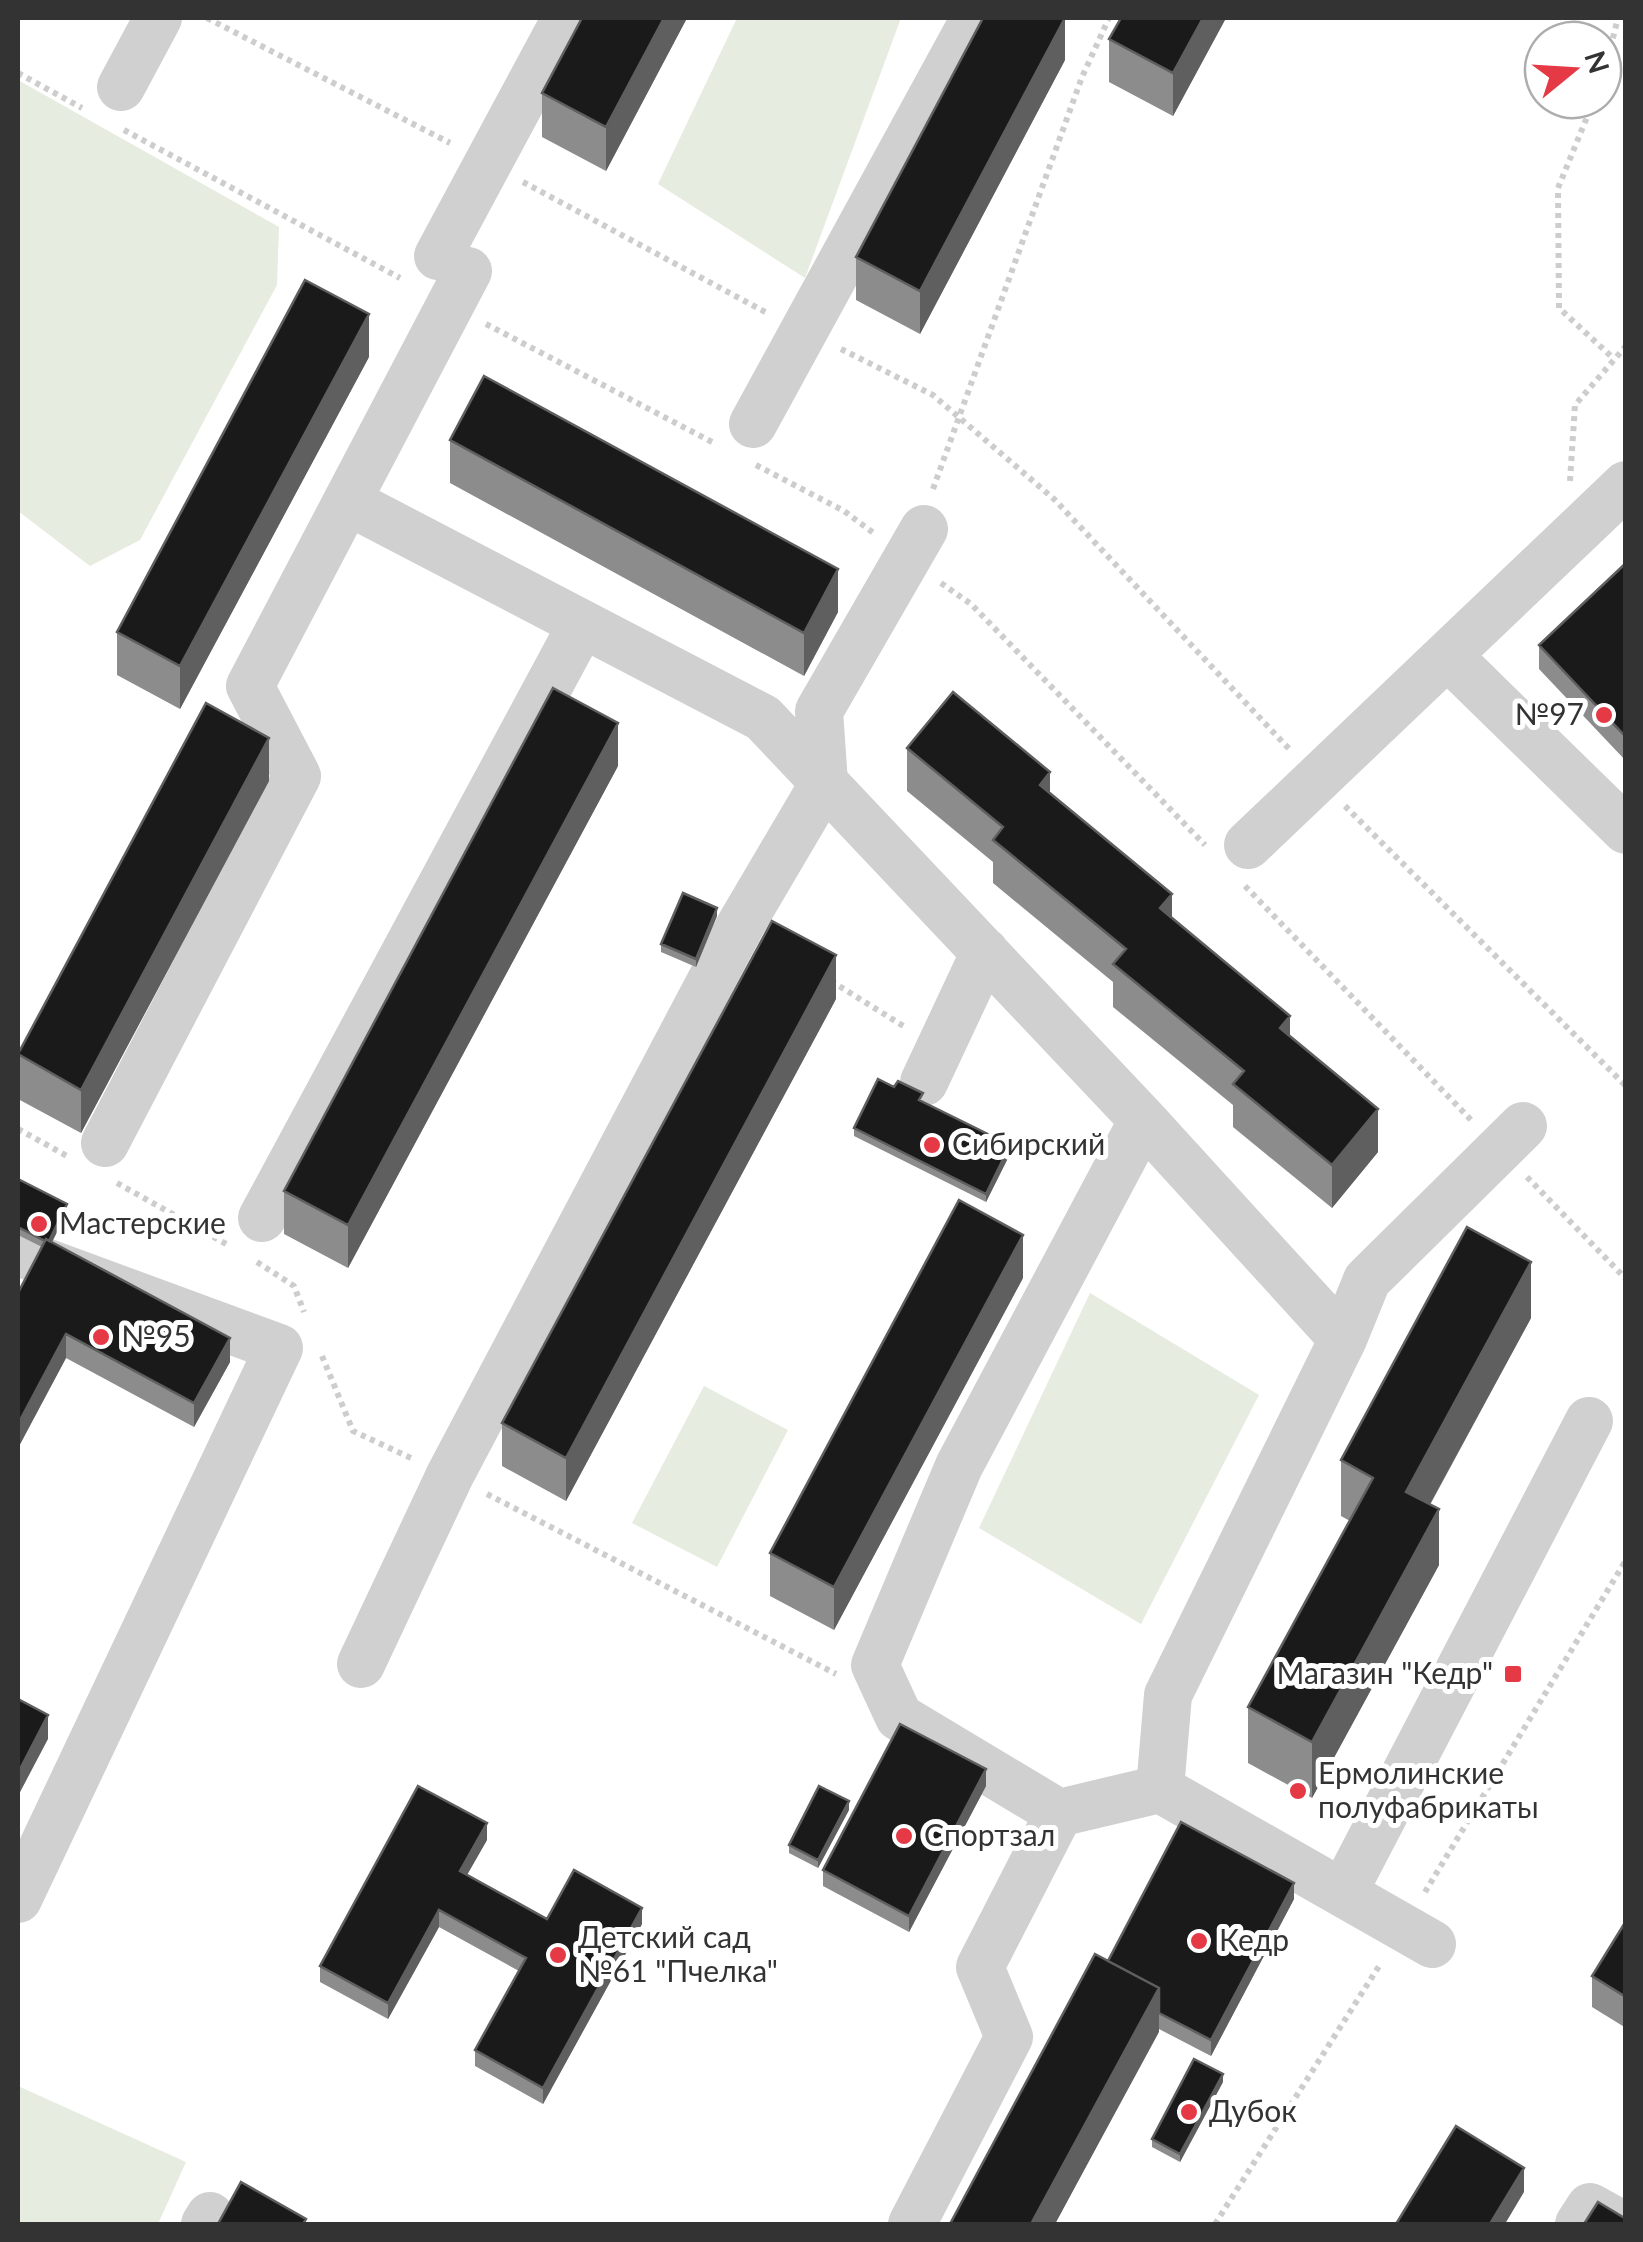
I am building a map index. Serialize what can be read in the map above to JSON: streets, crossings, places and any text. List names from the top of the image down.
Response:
{
  "places": {
    "other": [
      "№97",
      "Сибирский",
      "Мастерские",
      "№95",
      "Ермолинские полуфабрикаты",
      "Спортзал",
      "Кедр",
      "Детский сад №61 \"Пчелка\"",
      "Дубок"
    ],
    "transit": ["Магазин \"Кедр\""]
  },
  "north": "right"
}
